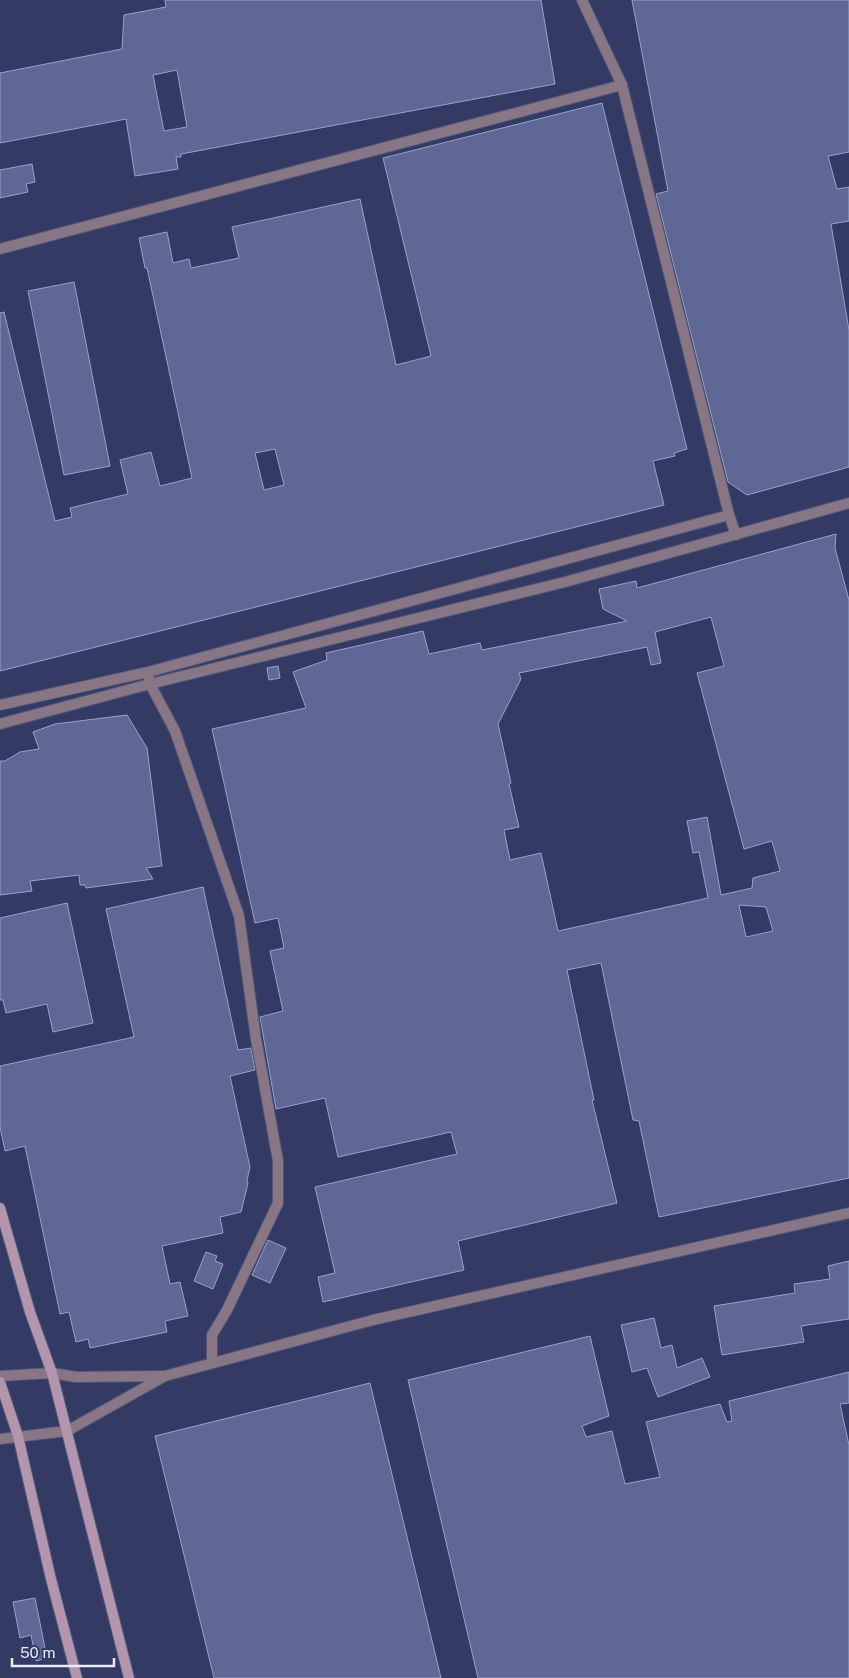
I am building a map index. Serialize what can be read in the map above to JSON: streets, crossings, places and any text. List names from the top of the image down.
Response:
{
  "scale_bar": "50 m"
}
